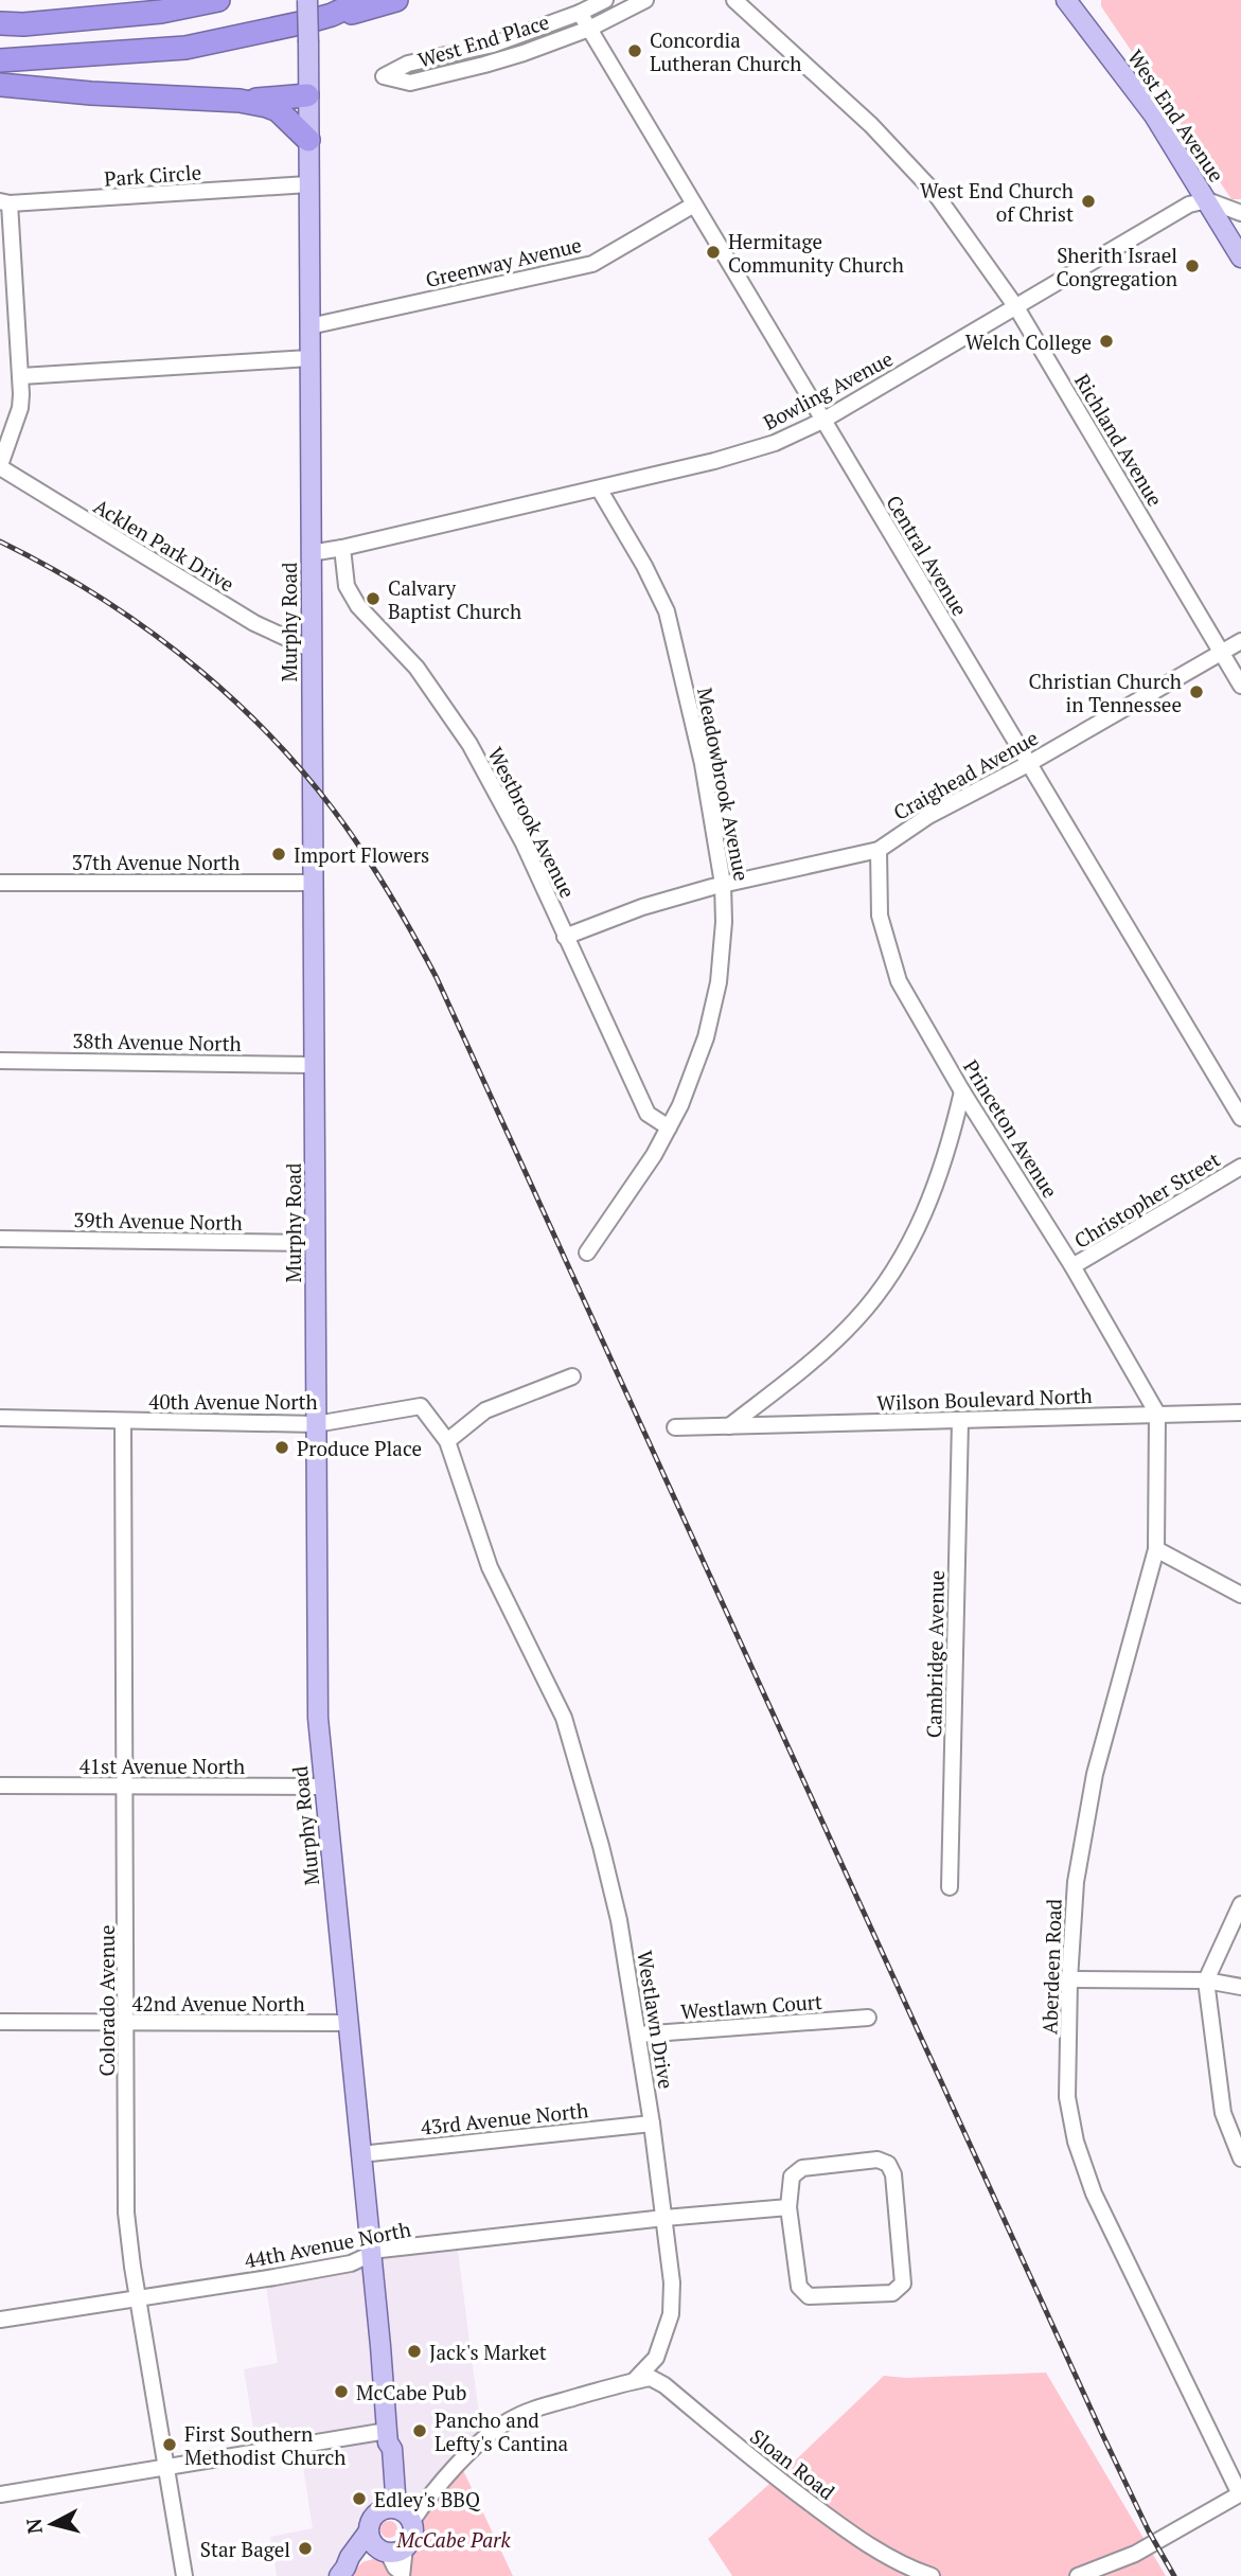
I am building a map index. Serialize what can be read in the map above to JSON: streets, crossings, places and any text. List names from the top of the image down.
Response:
{
  "streets": {
    "main road": ["West End Avenue", "Murphy Road"],
    "street": [
      "West End Place",
      "Park Circle",
      "Greenway Avenue",
      "Bowling Avenue",
      "Richland Avenue",
      "Acklen Park Drive",
      "Central Avenue",
      "Craighead Avenue",
      "Meadowbrook Avenue",
      "Westbrook Avenue",
      "37th Avenue North",
      "38th Avenue North",
      "Princeton Avenue",
      "Christopher Street",
      "39th Avenue North",
      "Wilson Boulevard North",
      "40th Avenue North",
      "Cambridge Avenue",
      "41st Avenue North",
      "Aberdeen Road",
      "Colorado Avenue",
      "42nd Avenue North",
      "Westlawn Court",
      "Westlawn Drive",
      "43rd Avenue North",
      "44th Avenue North",
      "Sloan Road"
    ]
  },
  "crossings": [
    ["West End Place", "Central Avenue"],
    ["West End Avenue", "Bowling Avenue"],
    ["Park Circle", "Murphy Road"],
    ["Greenway Avenue", "Central Avenue"],
    ["Greenway Avenue", "Murphy Road"],
    ["Bowling Avenue", "Richland Avenue"],
    ["Bowling Avenue", "Central Avenue"],
    ["Bowling Avenue", "Murphy Road"],
    ["Bowling Avenue", "Meadowbrook Avenue"],
    ["Bowling Avenue", "Westbrook Avenue"],
    ["Richland Avenue", "Craighead Avenue"],
    ["Acklen Park Drive", "Murphy Road"],
    ["Central Avenue", "Craighead Avenue"],
    ["Murphy Road", "37th Avenue North"],
    ["Murphy Road", "38th Avenue North"],
    ["Murphy Road", "39th Avenue North"],
    ["Murphy Road", "40th Avenue North"],
    ["Murphy Road", "41st Avenue North"],
    ["Murphy Road", "42nd Avenue North"],
    ["Murphy Road", "43rd Avenue North"],
    ["Murphy Road", "44th Avenue North"],
    ["Craighead Avenue", "Meadowbrook Avenue"],
    ["Craighead Avenue", "Westbrook Avenue"],
    ["Craighead Avenue", "Princeton Avenue"],
    ["Meadowbrook Avenue", "Westbrook Avenue"],
    ["Princeton Avenue", "Christopher Street"],
    ["Princeton Avenue", "Wilson Boulevard North"],
    ["Princeton Avenue", "Aberdeen Road"],
    ["Wilson Boulevard North", "Cambridge Avenue"],
    ["Wilson Boulevard North", "Aberdeen Road"],
    ["40th Avenue North", "Colorado Avenue"],
    ["40th Avenue North", "Westlawn Drive"],
    ["41st Avenue North", "Colorado Avenue"],
    ["Colorado Avenue", "42nd Avenue North"],
    ["Colorado Avenue", "44th Avenue North"],
    ["Westlawn Court", "Westlawn Drive"],
    ["Westlawn Drive", "43rd Avenue North"],
    ["Westlawn Drive", "44th Avenue North"],
    ["Westlawn Drive", "Sloan Road"]
  ],
  "parks": ["McCabe Park"],
  "places": [
    "Concordia Lutheran Church",
    "West End Church of Christ",
    "Hermitage Community Church",
    "Sherith Israel Congregation",
    "Welch College",
    "Calvary Baptist Church",
    "Christian Church in Tennessee",
    "Import Flowers",
    "Produce Place",
    "Jack's Market",
    "McCabe Pub",
    "Pancho and Lefty's Cantina",
    "First Southern Methodist Church",
    "Edley's BBQ",
    "Star Bagel"
  ],
  "north": "left"
}
